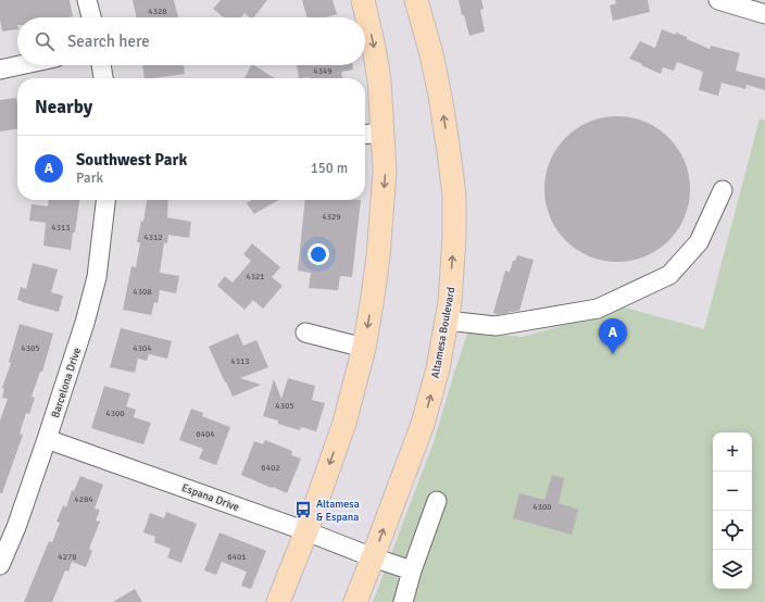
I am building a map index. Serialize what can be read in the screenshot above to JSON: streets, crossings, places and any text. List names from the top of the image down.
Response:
{
  "streets": {
    "main road": ["Altamesa Boulevard"],
    "street": ["Barcelona Drive", "Espana Drive"]
  },
  "crossings": [
    ["Altamesa Boulevard", "Espana Drive"],
    ["Barcelona Drive", "Espana Drive"]
  ],
  "places": {
    "bus stop": ["Altamesa & Espana"]
  },
  "house_numbers": [
    "4328",
    "4349",
    "4329",
    "4313",
    "4312",
    "4321",
    "4308",
    "4305",
    "4304",
    "4313",
    "4305",
    "4300",
    "6404",
    "6402",
    "4284",
    "4300",
    "4278",
    "6401"
  ],
  "page": {
    "search": "Search here",
    "heading": "Nearby",
    "list": [
      {
        "mark": "A",
        "name": "Southwest Park",
        "note": "Park",
        "value": "150 m"
      }
    ],
    "pins": "A",
    "map_buttons": ["+", "−"]
  }
}
